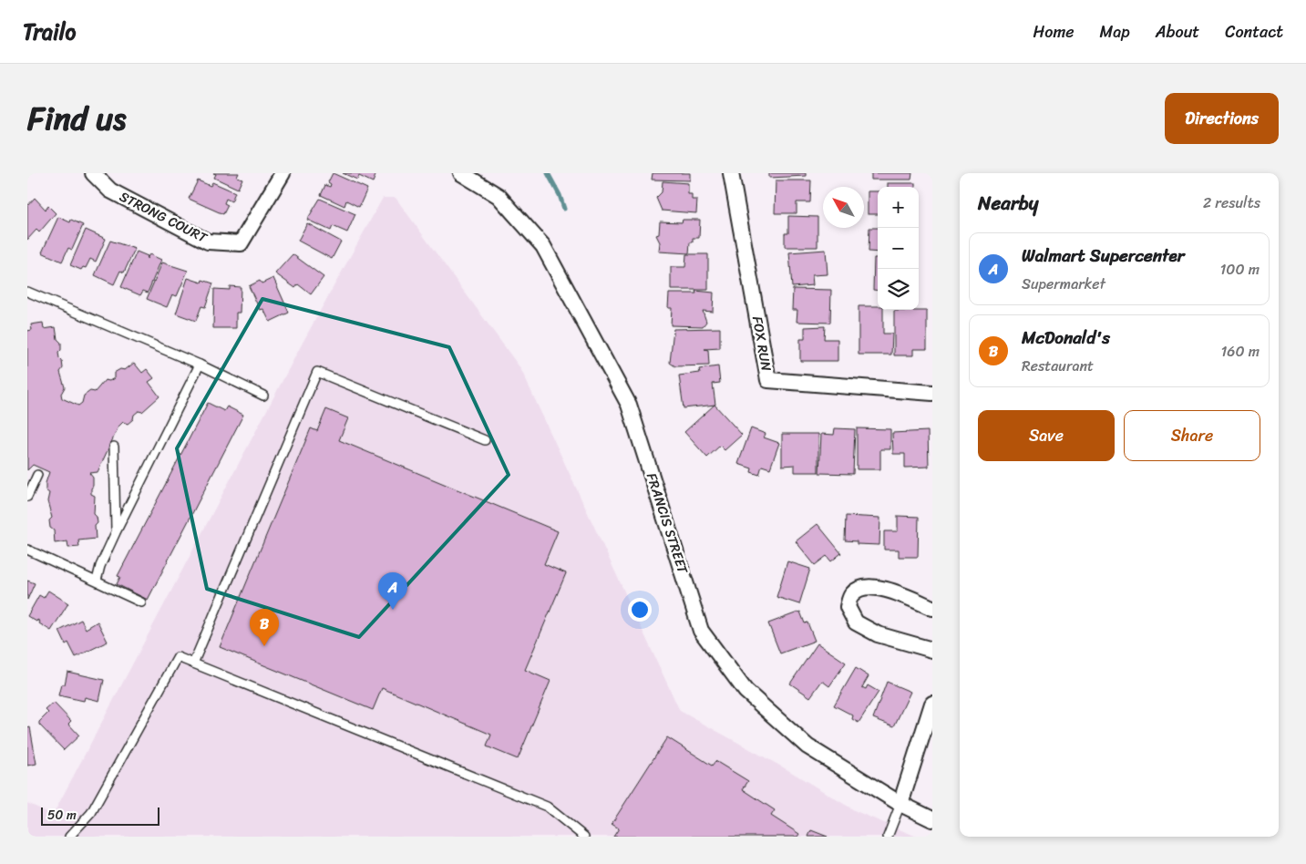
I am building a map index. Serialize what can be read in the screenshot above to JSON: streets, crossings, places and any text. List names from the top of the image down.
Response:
{
  "streets": {
    "street": ["STRONG COURT", "FOX RUN", "FRANCIS STREET"]
  },
  "scale_bar": "50 m",
  "north": "top left",
  "page": {
    "header": "Trailo",
    "nav": [
      "Home",
      "Map",
      "About",
      "Contact"
    ],
    "title": "Find us",
    "buttons": [
      "Directions",
      ["Save", "Share"]
    ],
    "heading": ["Nearby", "2 results"],
    "map_buttons": ["+", "−"],
    "list": [
      {
        "mark": "A",
        "name": "Walmart Supercenter",
        "note": "Supermarket",
        "value": "100 m"
      },
      {
        "mark": "B",
        "name": "McDonald's",
        "note": "Restaurant",
        "value": "160 m"
      }
    ],
    "pins": ["A", "B"],
    "scale": "50 m"
  }
}
